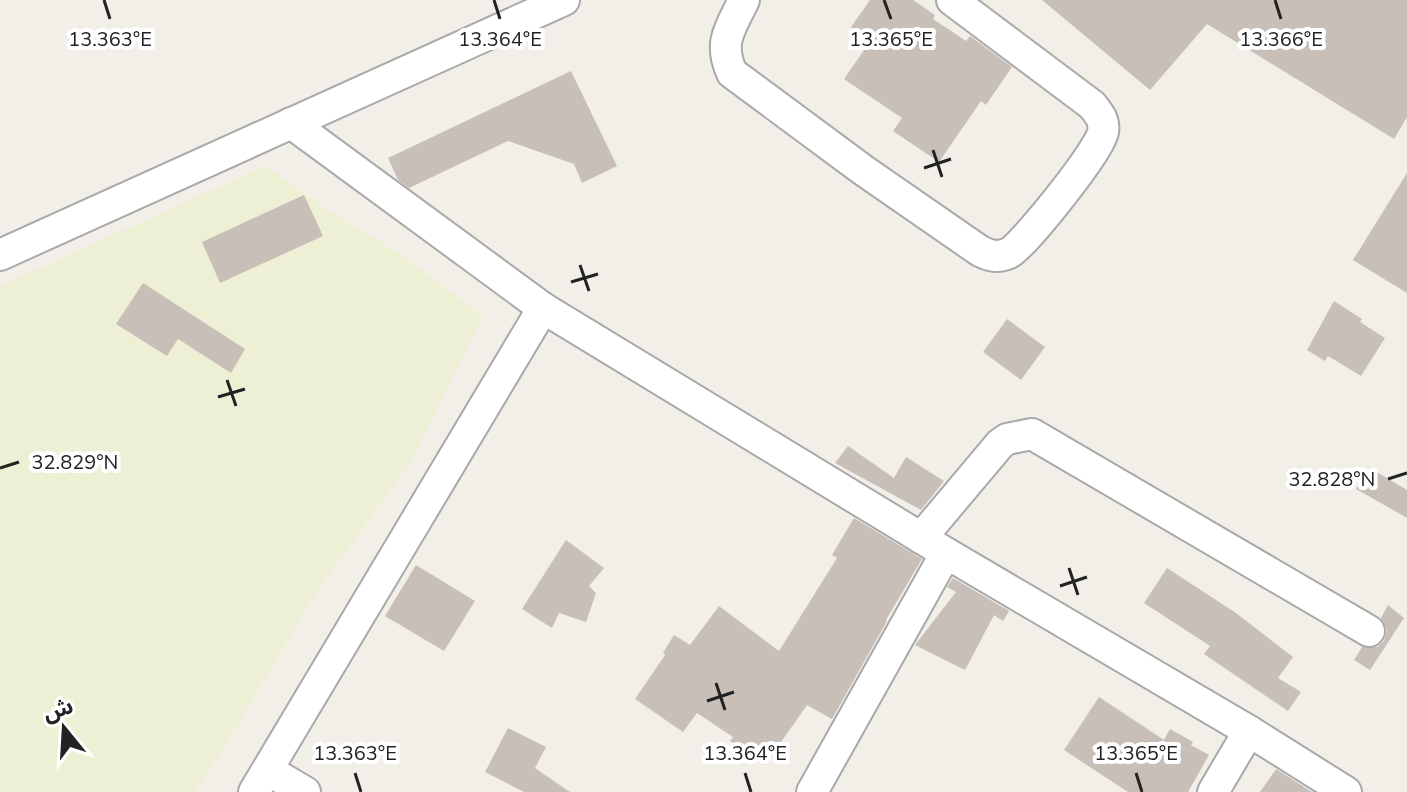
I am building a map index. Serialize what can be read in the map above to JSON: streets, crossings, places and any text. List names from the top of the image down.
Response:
{
  "north": "top",
  "coordinates": [
    "13.363°E",
    "13.364°E",
    "13.365°E",
    "13.366°E",
    "32.829°N",
    "32.828°N"
  ]
}
